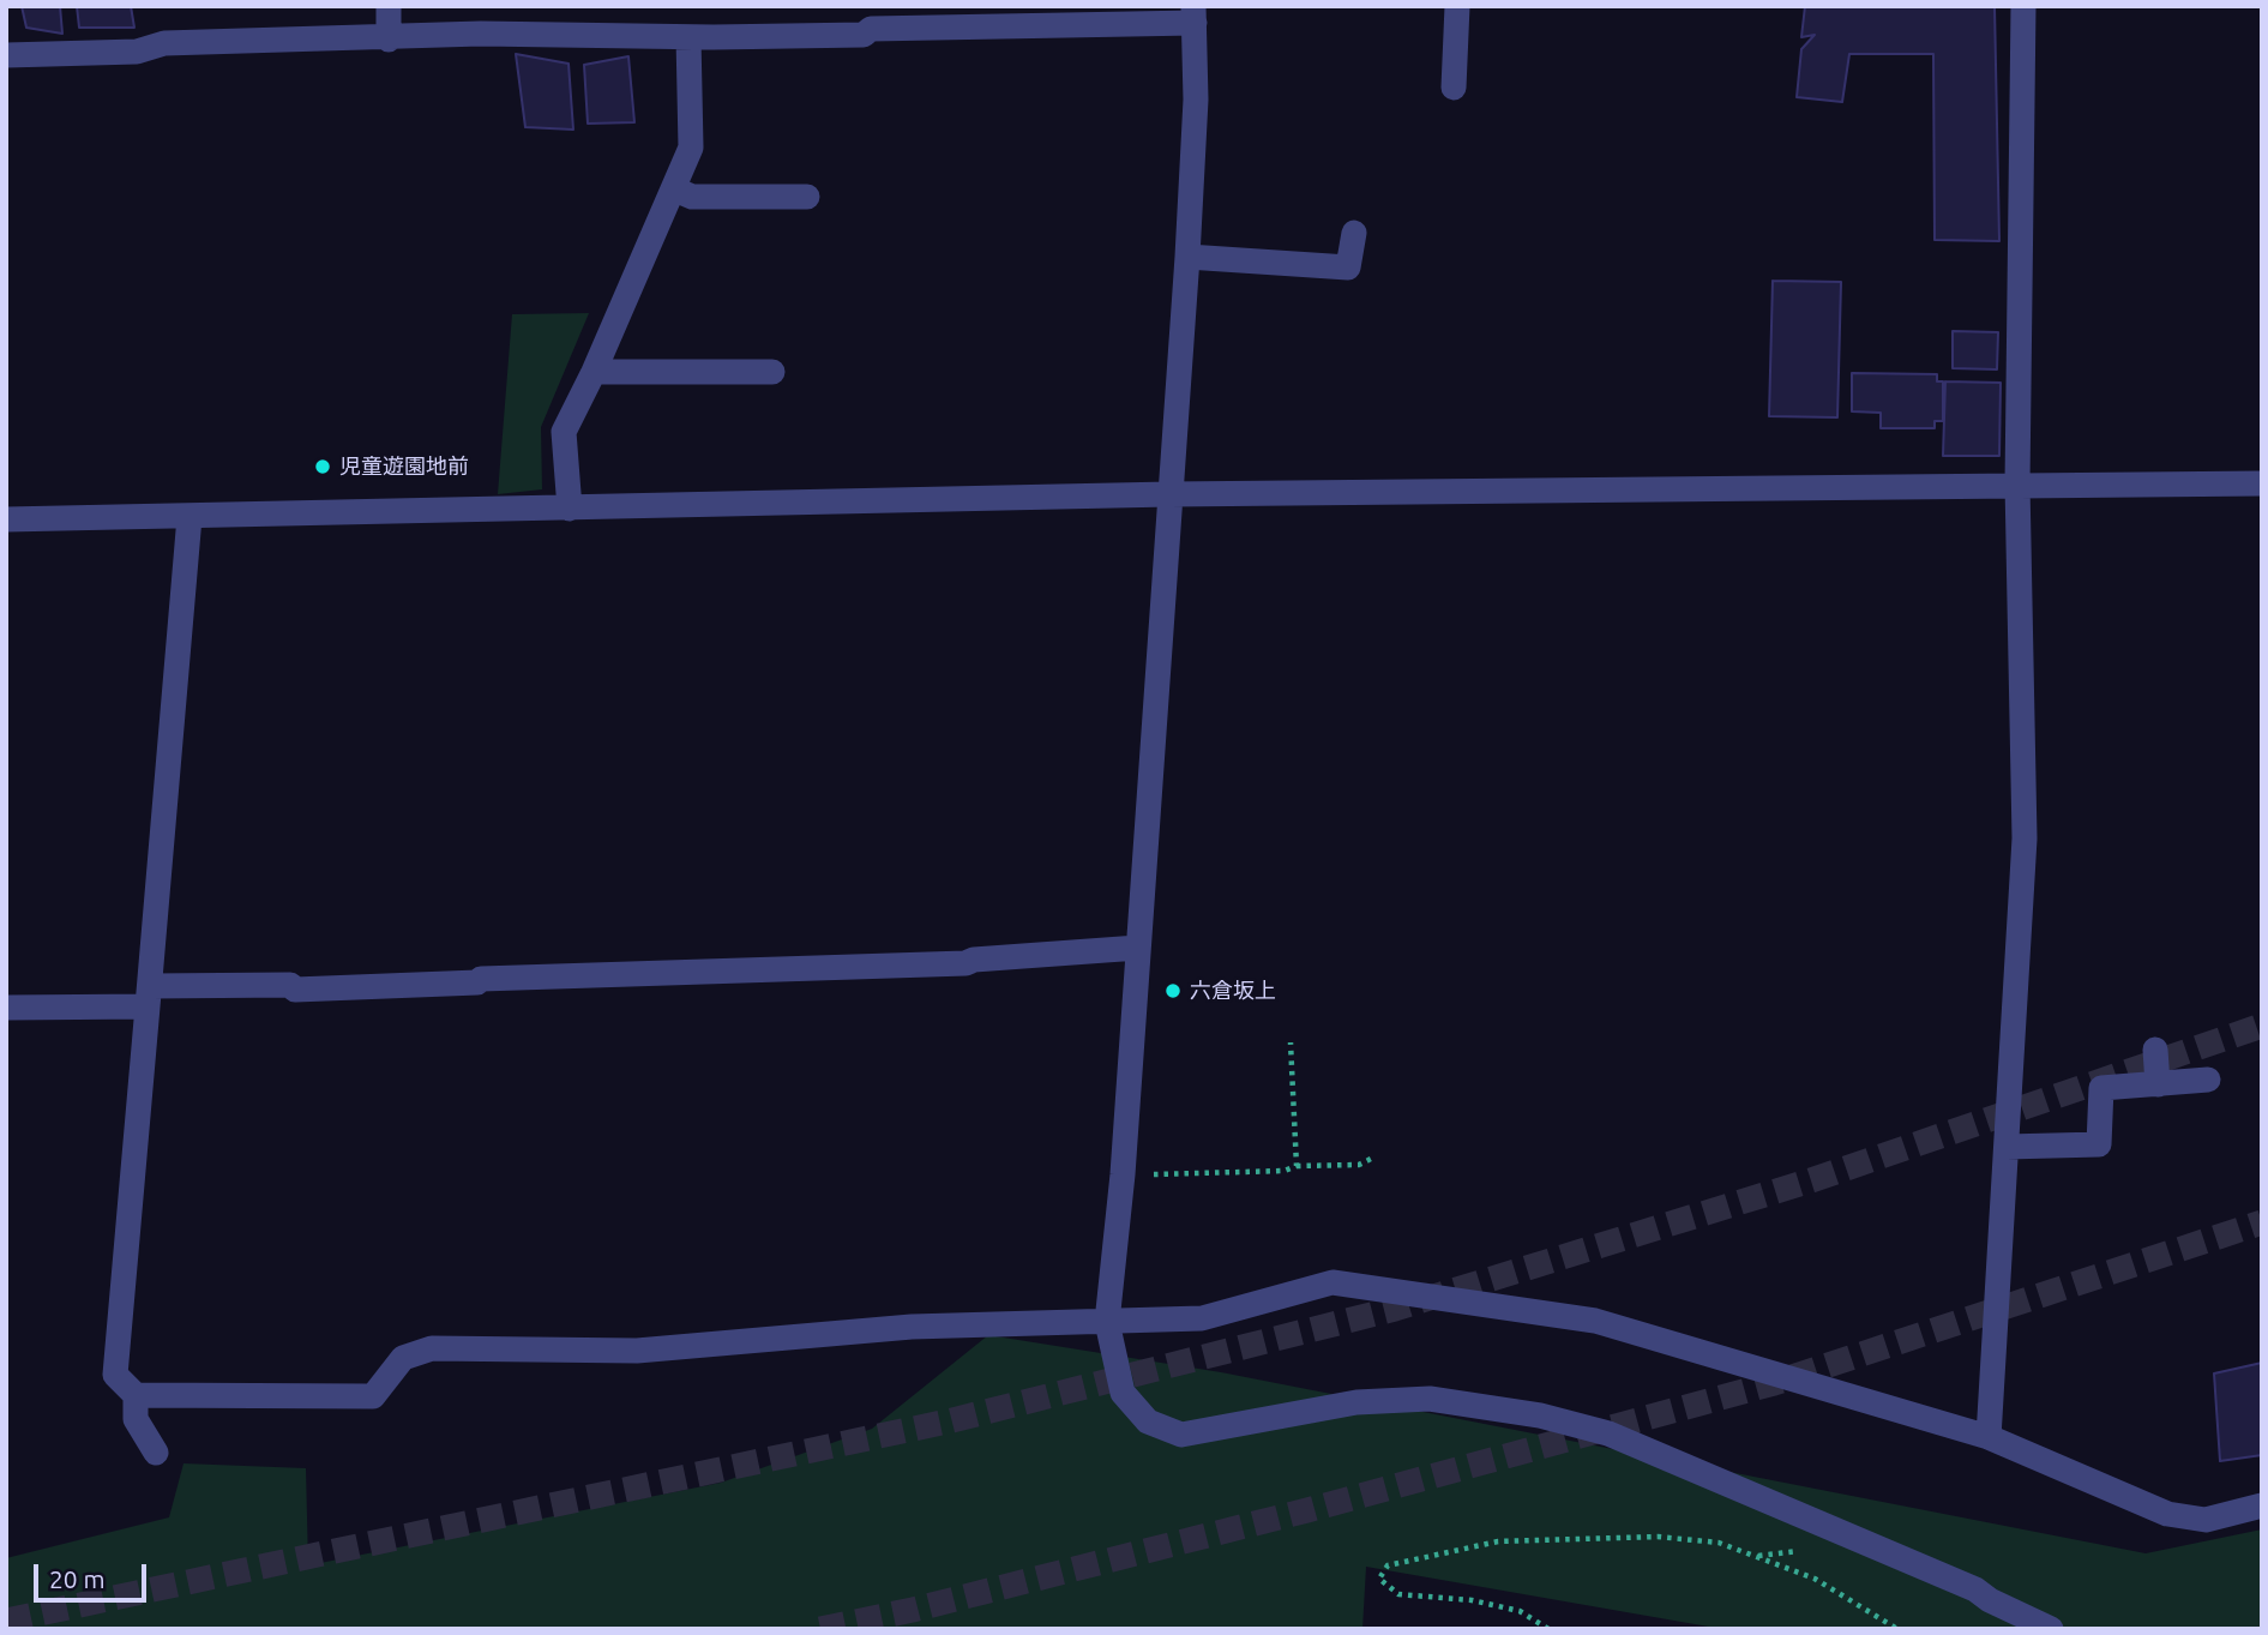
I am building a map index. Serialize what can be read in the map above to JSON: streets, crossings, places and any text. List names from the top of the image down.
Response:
{
  "places": ["児童遊園地前", "六倉坂上"],
  "scale_bar": "20 m"
}
